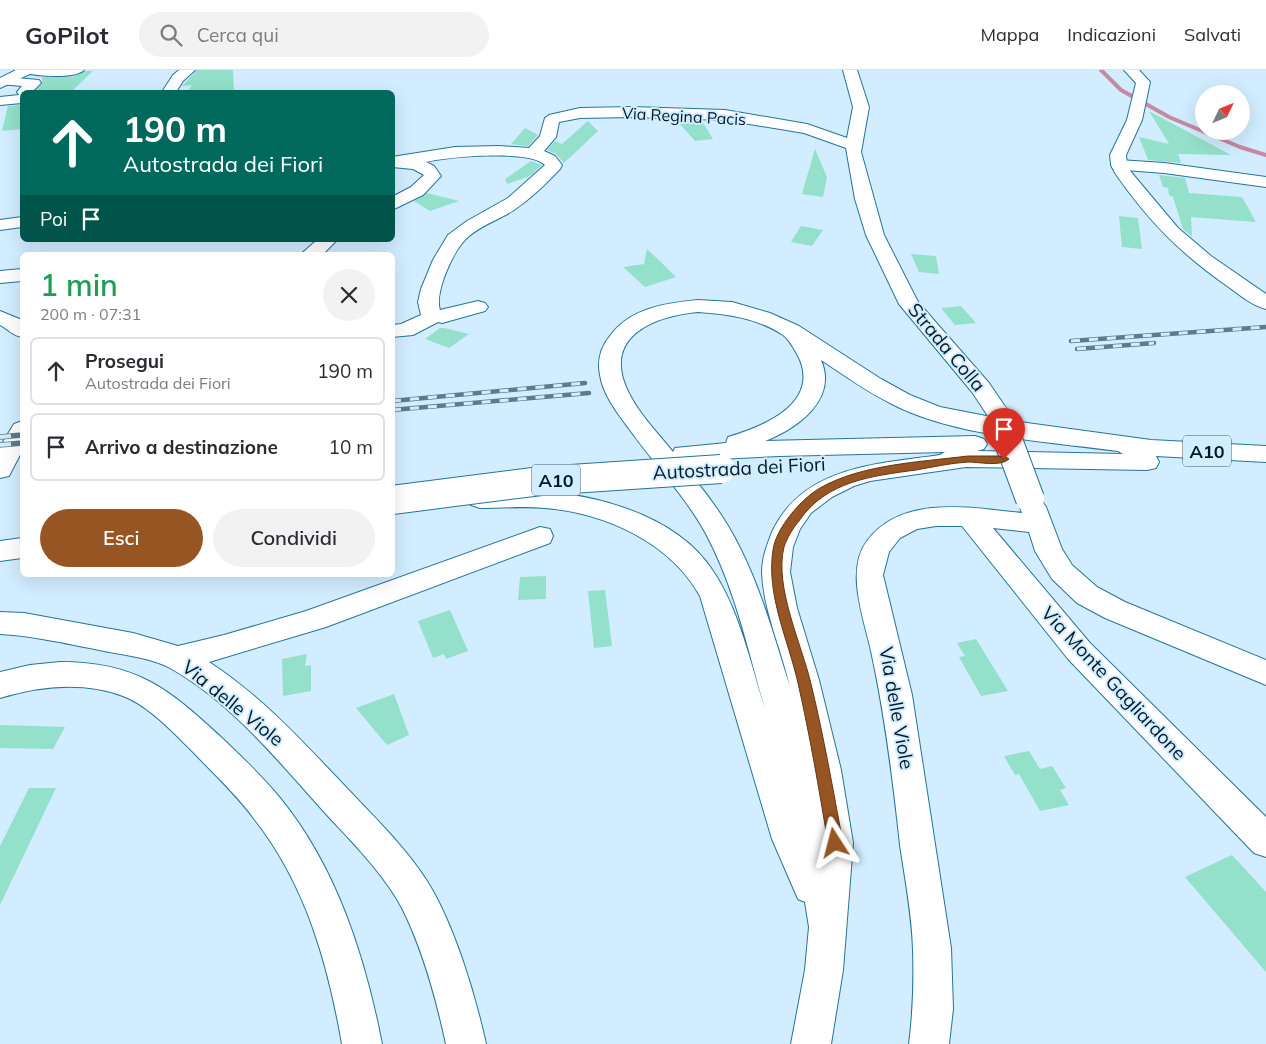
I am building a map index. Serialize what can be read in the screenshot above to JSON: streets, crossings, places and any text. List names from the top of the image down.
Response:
{
  "streets": {
    "main road": [
      "Via Regina Pacis",
      "Strada Colla",
      "A10",
      "Autostrada dei Fiori",
      "Via Monte Gagliardone",
      "Via delle Viole"
    ]
  },
  "crossings": [
    ["Via Regina Pacis", "Strada Colla"],
    ["Strada Colla", "Via delle Viole"],
    ["Via Monte Gagliardone", "Via delle Viole"]
  ],
  "north": "top right",
  "page": {
    "header": "GoPilot",
    "search": "Cerca qui",
    "nav": ["Mappa", "Indicazioni", "Salvati"],
    "turn": ["190 m", "Autostrada dei Fiori"],
    "then": "Poi",
    "heading": ["1 min", "200 m · 07:31"],
    "list": [
      {
        "name": "Prosegui",
        "note": "Autostrada dei Fiori",
        "value": "190 m"
      },
      {
        "name": "Arrivo a destinazione",
        "value": "10 m"
      }
    ],
    "buttons": ["Esci", "Condividi"]
  }
}
